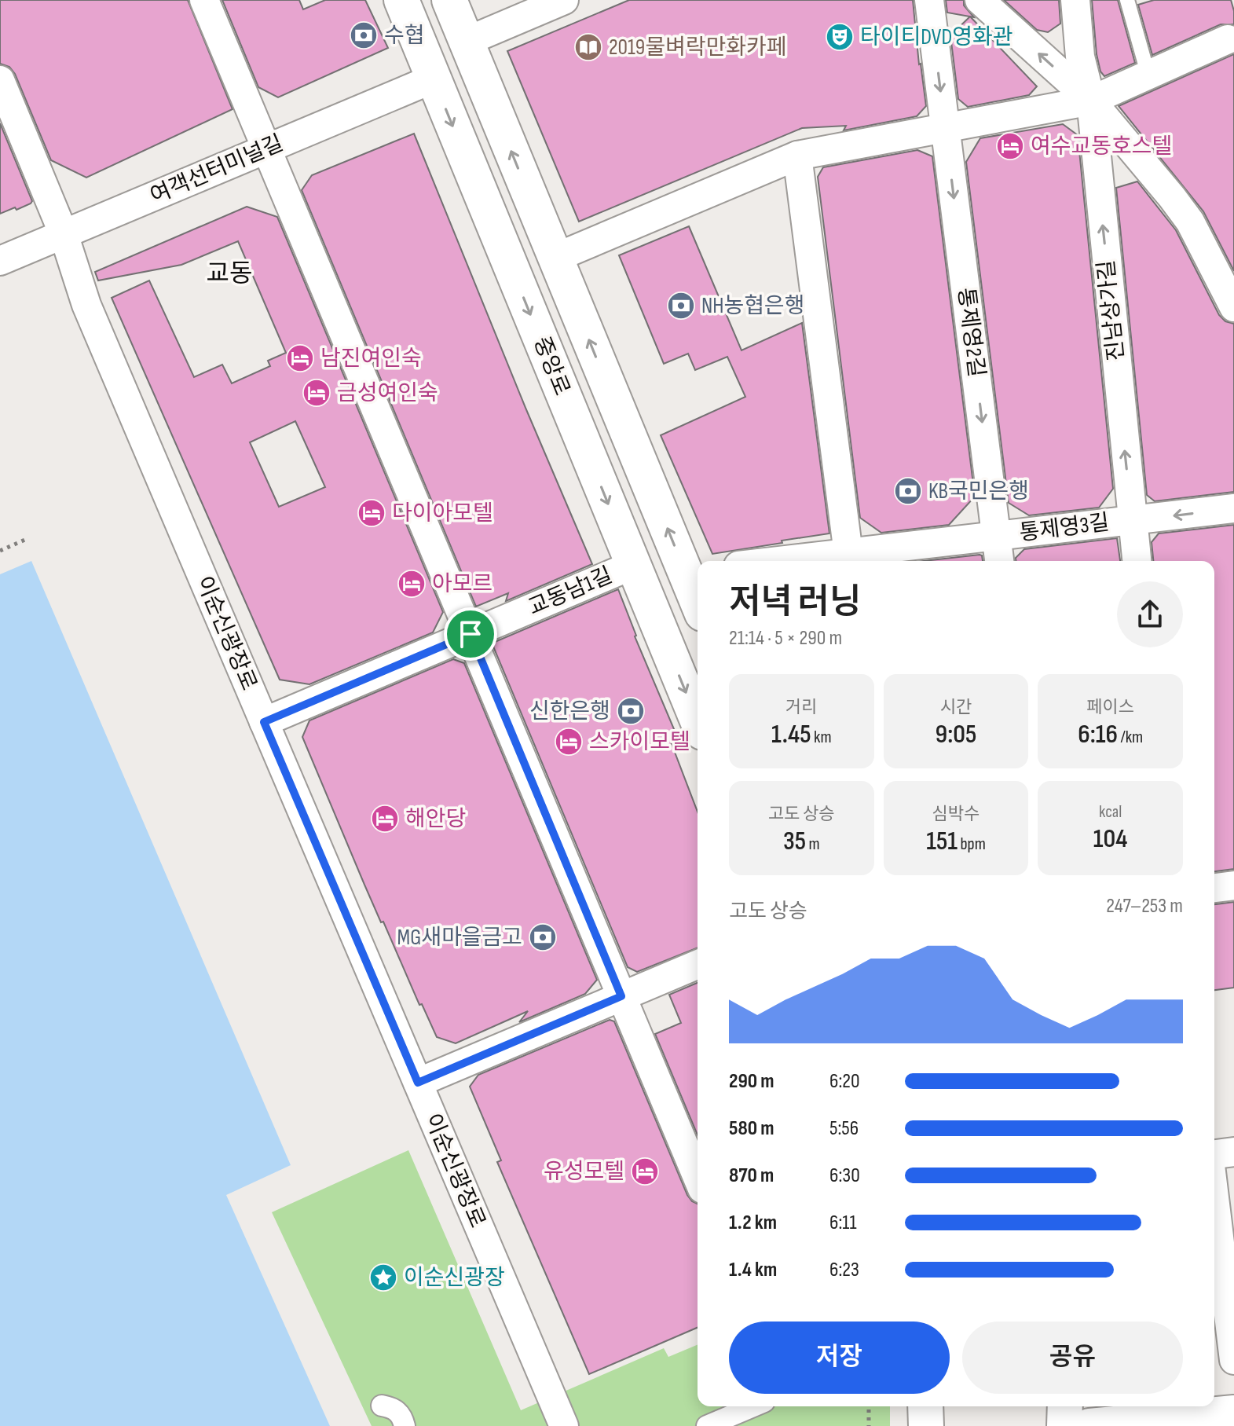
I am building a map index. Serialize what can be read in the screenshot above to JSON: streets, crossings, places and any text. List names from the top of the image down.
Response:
{
  "streets": {
    "street": [
      "여객선터미널길",
      "진남상가길",
      "통제영2길",
      "중앙로",
      "통제영3길",
      "교동남1길",
      "이순신광장로"
    ]
  },
  "crossings": [
    ["여객선터미널길", "중앙로"],
    ["여객선터미널길", "이순신광장로"],
    ["진남상가길", "통제영3길"],
    ["통제영2길", "통제영3길"],
    ["중앙로", "교동남1길"],
    ["교동남1길", "이순신광장로"]
  ],
  "one_way": ["진남상가길"],
  "districts": ["교동"],
  "places": {
    "bank": [
      "수협",
      "NH농협은행",
      "KB국민은행",
      "신한은행",
      "MG새마을금고"
    ],
    "theatre": ["타이티DVD영화관"],
    "library": ["2019물벼락만화카페"],
    "hotel": [
      "여수교동호스텔",
      "남진여인숙",
      "금성여인숙",
      "다이아모텔",
      "아모르",
      "스카이모텔",
      "해안당",
      "유성모텔"
    ],
    "place": ["이순신광장"]
  },
  "page": {
    "heading": ["저녁 러닝", "21:14 · 5 × 290 m"],
    "stats": [
      ["거리", "1.45 km"],
      ["시간", "9:05"],
      ["페이스", "6:16 /km"],
      ["고도 상승", "35 m"],
      ["심박수", "151 bpm"],
      ["kcal", "104"]
    ],
    "chart": ["고도 상승", "247–253 m"],
    "list": [
      {
        "name": "290 m",
        "note": "6:20"
      },
      {
        "name": "580 m",
        "note": "5:56"
      },
      {
        "name": "870 m",
        "note": "6:30"
      },
      {
        "name": "1.2 km",
        "note": "6:11"
      },
      {
        "name": "1.4 km",
        "note": "6:23"
      }
    ],
    "buttons": ["저장", "공유"]
  }
}
